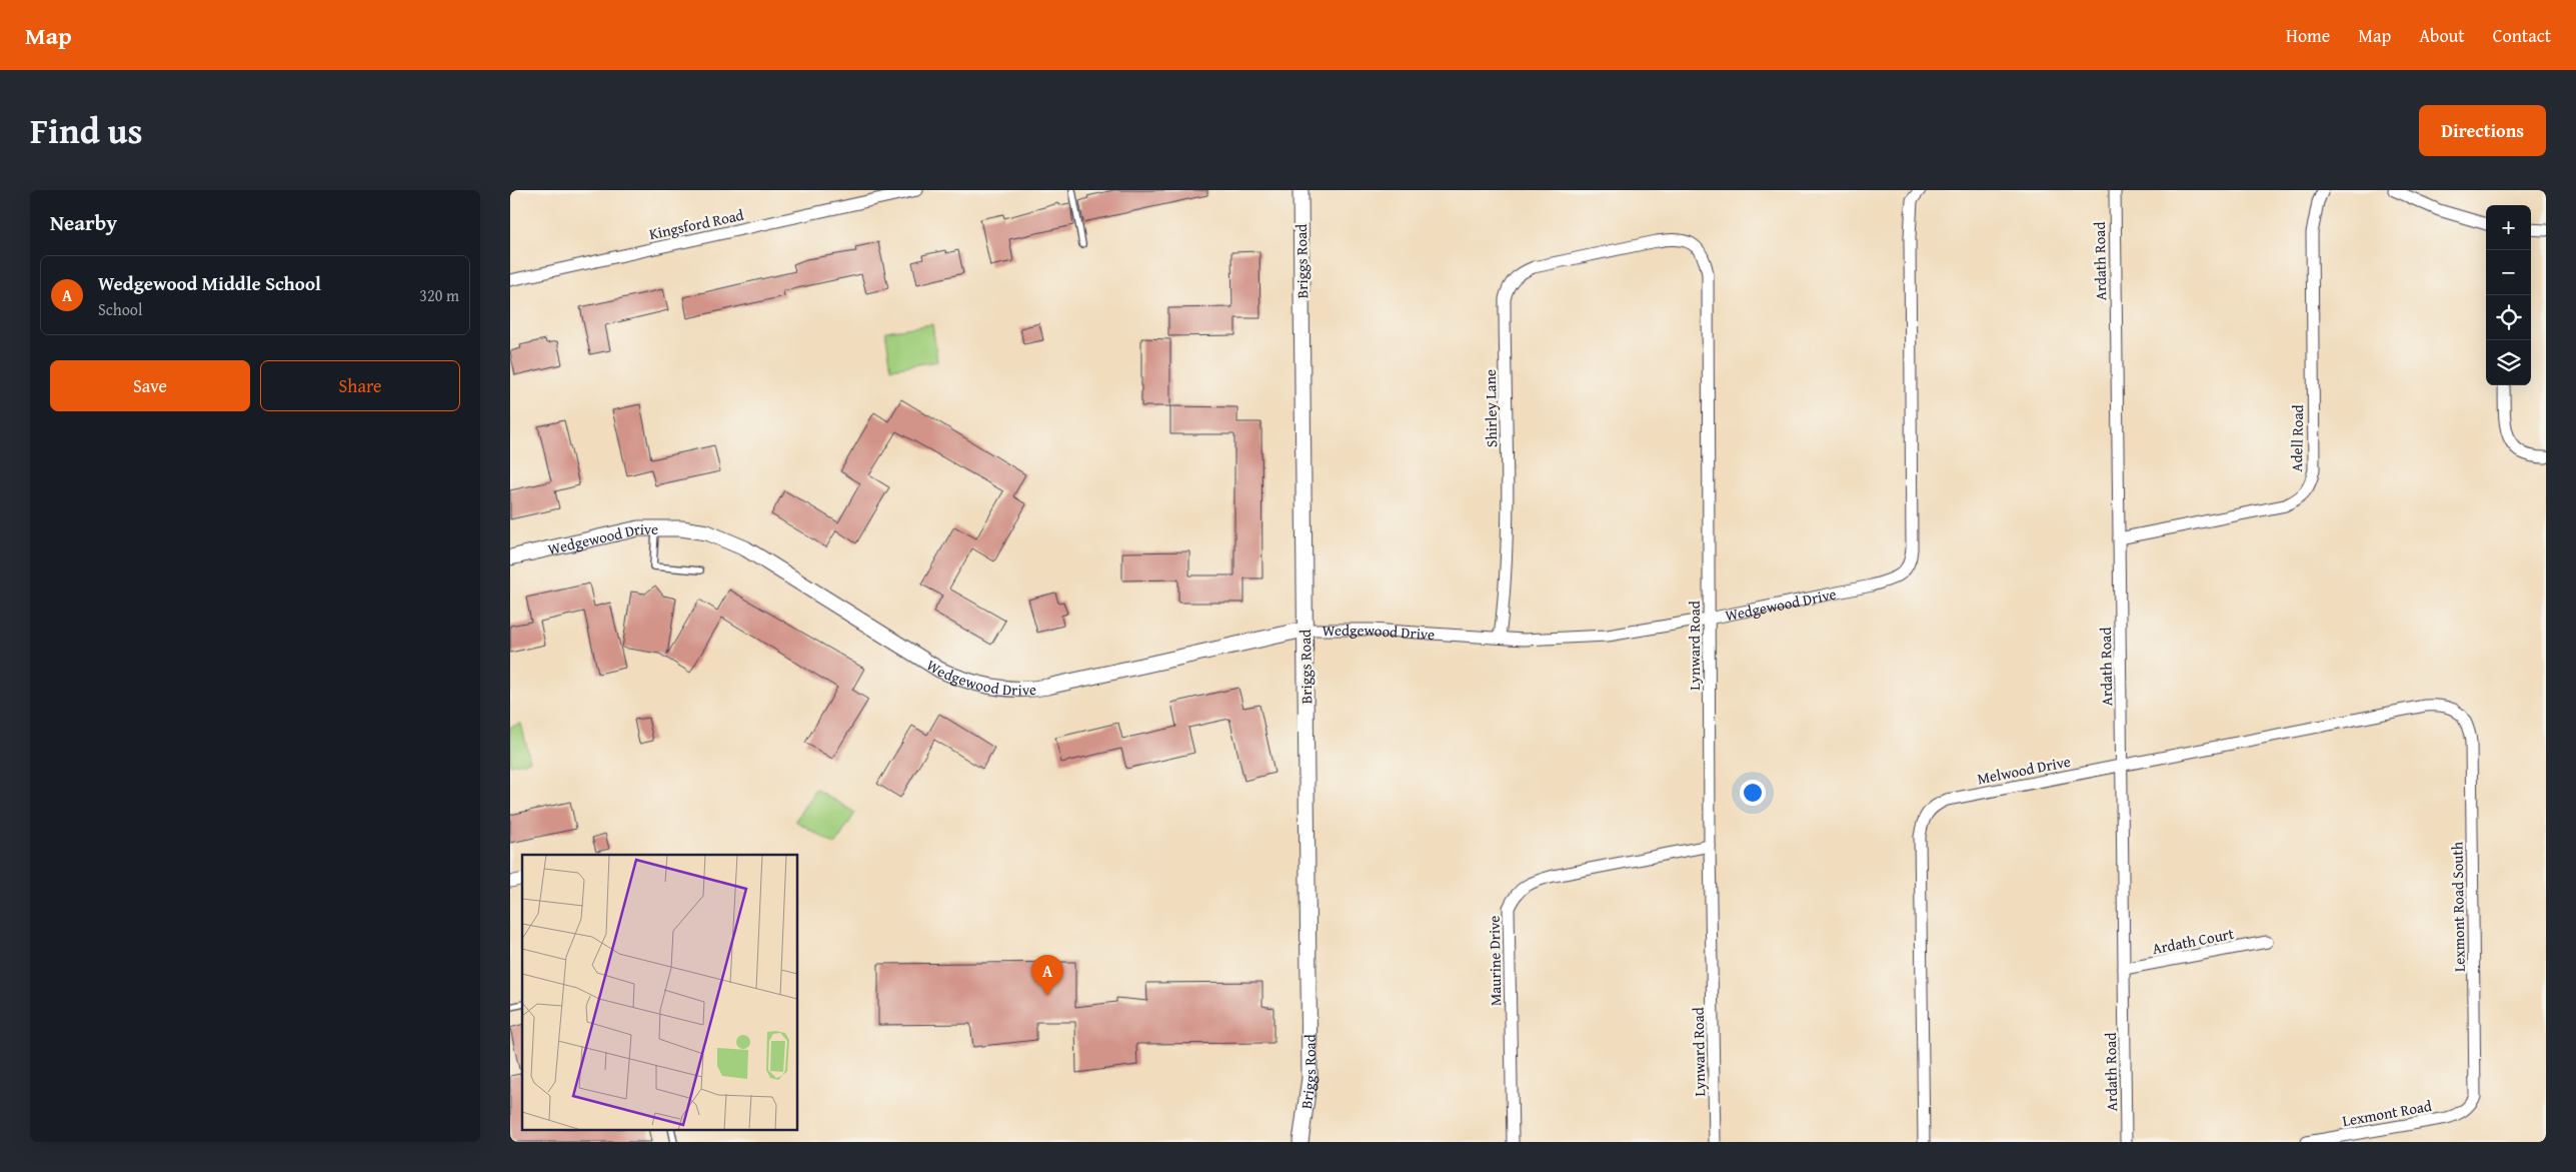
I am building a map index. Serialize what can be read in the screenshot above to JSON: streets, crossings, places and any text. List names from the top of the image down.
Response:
{
  "streets": {
    "street": [
      "Kingsford Road",
      "Briggs Road",
      "Ardath Road",
      "Shirley Lane",
      "Adell Road",
      "Wedgewood Drive",
      "Lynward Road",
      "Melwood Drive",
      "Lexmont Road South",
      "Ardath Court",
      "Maurine Drive",
      "Lexmont Road"
    ]
  },
  "crossings": [
    ["Briggs Road", "Wedgewood Drive"],
    ["Ardath Road", "Adell Road"],
    ["Ardath Road", "Melwood Drive"],
    ["Ardath Road", "Ardath Court"],
    ["Shirley Lane", "Wedgewood Drive"],
    ["Shirley Lane", "Lynward Road"],
    ["Wedgewood Drive", "Lynward Road"],
    ["Lynward Road", "Maurine Drive"],
    ["Melwood Drive", "Lexmont Road South"],
    ["Lexmont Road South", "Lexmont Road"]
  ],
  "page": {
    "header": "Map",
    "nav": [
      "Home",
      "Map",
      "About",
      "Contact"
    ],
    "title": "Find us",
    "buttons": [
      "Directions",
      ["Save", "Share"]
    ],
    "heading": "Nearby",
    "map_buttons": ["+", "−"],
    "list": [
      {
        "mark": "A",
        "name": "Wedgewood Middle School",
        "note": "School",
        "value": "320 m"
      }
    ],
    "pins": "A"
  }
}
